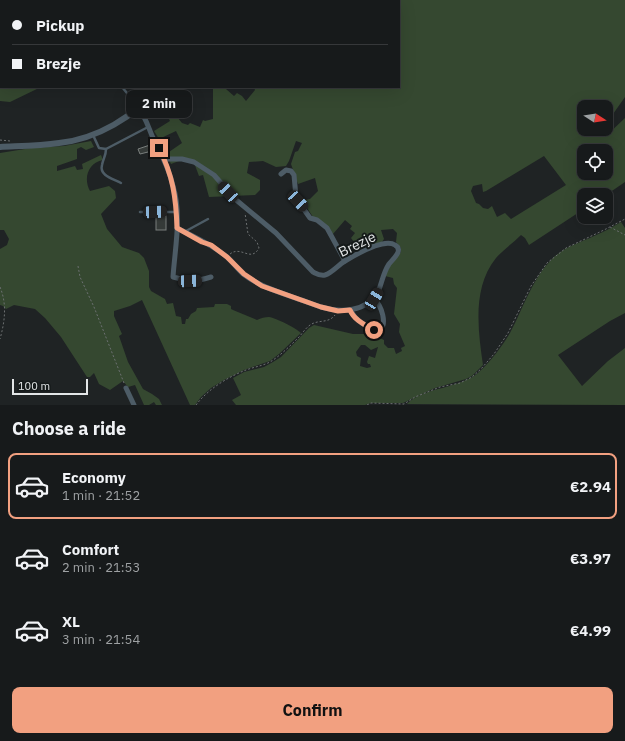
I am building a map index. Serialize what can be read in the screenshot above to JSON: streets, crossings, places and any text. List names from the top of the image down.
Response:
{
  "streets": {
    "street": ["Brezje"]
  },
  "scale_bar": "100 m",
  "north": "right",
  "page": {
    "banner": ["Pickup", "Brezje"],
    "bubble": "2 min",
    "scale": "100 m",
    "heading": "Choose a ride",
    "list": [
      {
        "name": "Economy",
        "note": "1 min · 21:52",
        "value": "€2.94"
      },
      {
        "name": "Comfort",
        "note": "2 min · 21:53",
        "value": "€3.97"
      },
      {
        "name": "XL",
        "note": "3 min · 21:54",
        "value": "€4.99"
      }
    ],
    "buttons": "Confirm"
  }
}
